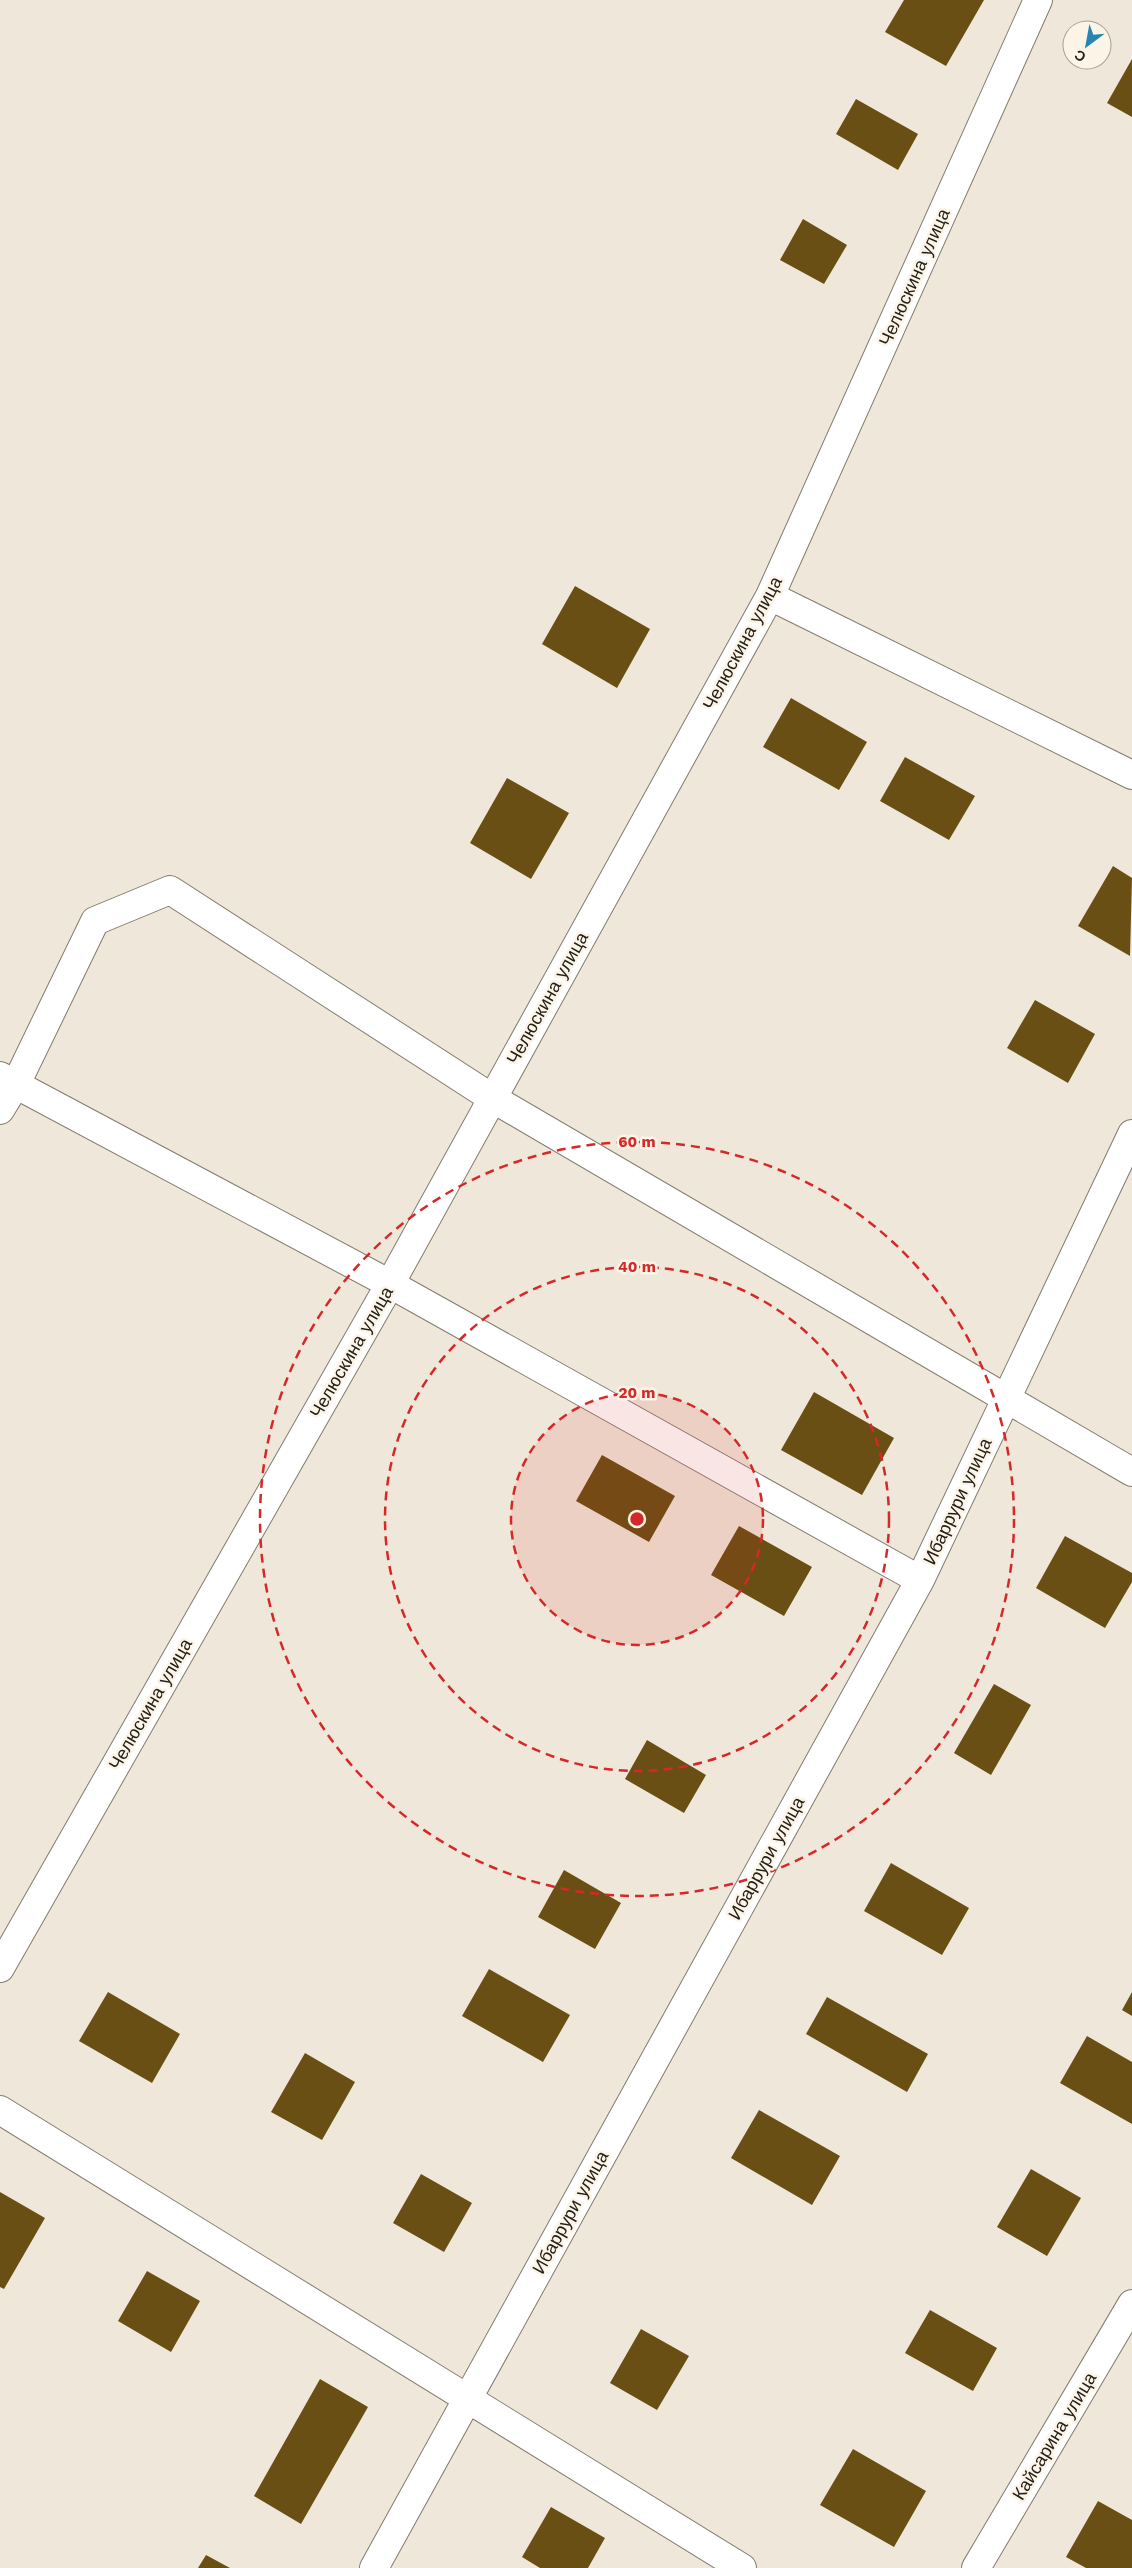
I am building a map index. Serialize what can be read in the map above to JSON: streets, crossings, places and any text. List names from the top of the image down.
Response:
{
  "streets": {
    "street": ["Челюскина улица", "Ибаррури улица", "Кайсарина улица"]
  },
  "north": "bottom left",
  "rings": ["60 m", "40 m", "20 m"]
}
